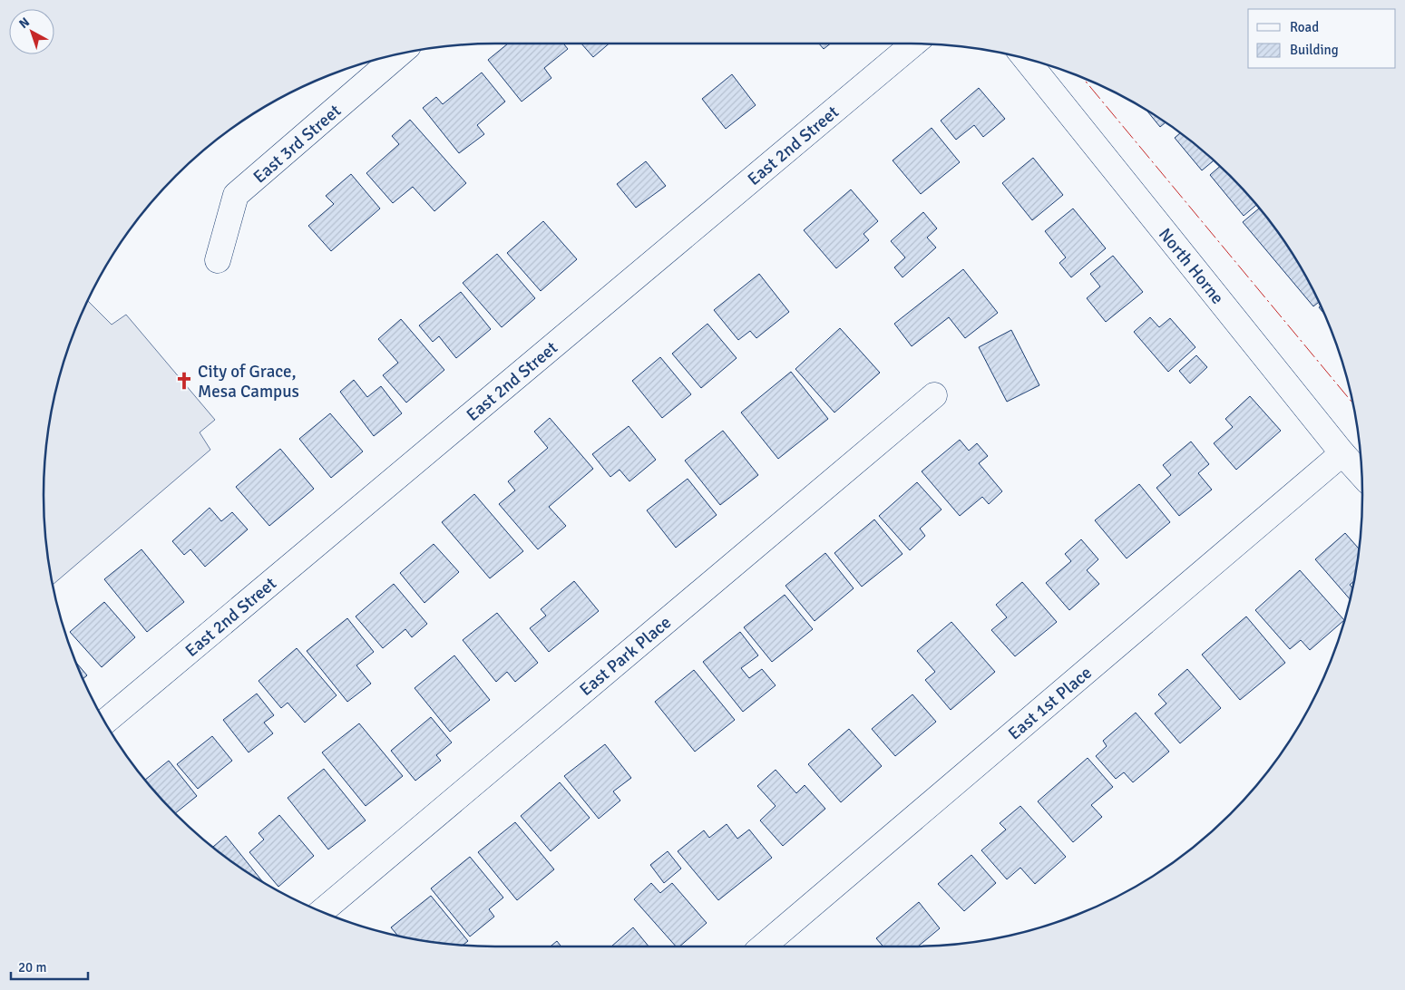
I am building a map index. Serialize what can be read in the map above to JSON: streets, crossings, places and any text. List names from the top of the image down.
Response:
{
  "streets": {
    "street": [
      "East 3rd Street",
      "East 2nd Street",
      "North Horne",
      "East Park Place",
      "East 1st Place"
    ]
  },
  "crossings": [
    ["North Horne", "East 1st Place"]
  ],
  "places": {
    "church": ["City of Grace, Mesa Campus"]
  },
  "legend": ["Road", "Building"],
  "scale_bar": "20 m",
  "north": "top left"
}
